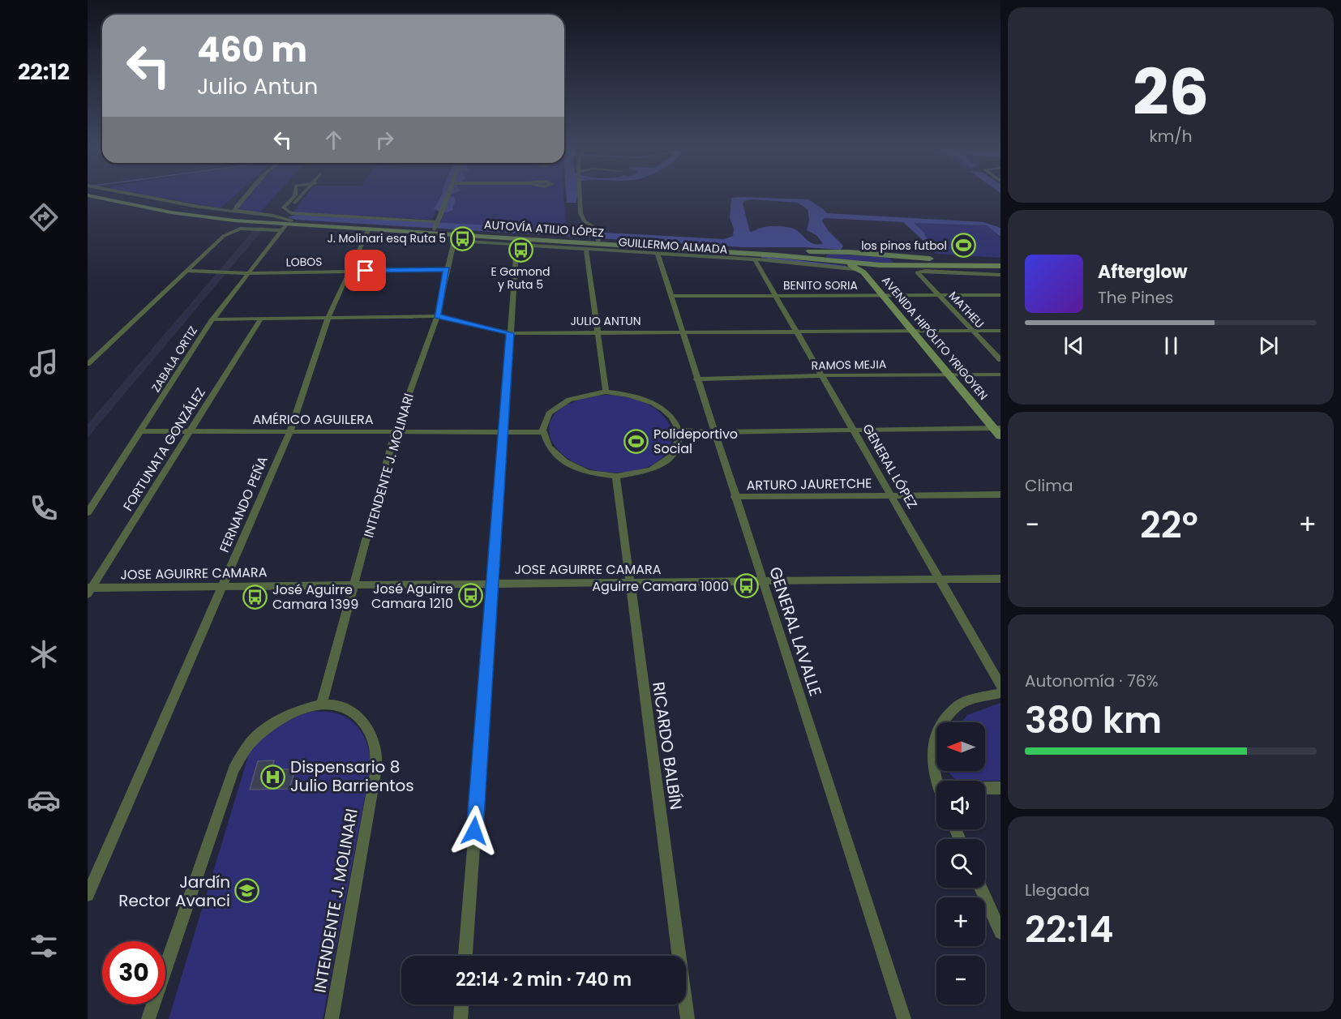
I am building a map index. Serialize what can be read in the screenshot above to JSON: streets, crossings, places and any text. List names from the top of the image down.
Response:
{
  "streets": {
    "main road": ["AUTOVÍA ATILIO LÓPEZ", "AVENIDA HIPÓLITO YRIGOYEN"],
    "street": [
      "GUILLERMO ALMADA",
      "LOBOS",
      "BENITO SORIA",
      "MATHEU",
      "JULIO ANTUN",
      "ZABALA ORTIZ",
      "RAMOS MEJIA",
      "AMÉRICO AGUILERA",
      "FORTUNATA GONZÁLEZ",
      "INTENDENTE J. MOLINARI",
      "GENERAL LÓPEZ",
      "ARTURO JAURETCHE",
      "FERNANDO PEÑA",
      "JOSE AGUIRRE CAMARA",
      "GENERAL LAVALLE",
      "RICARDO BALBÍN"
    ]
  },
  "crossings": [
    ["AUTOVÍA ATILIO LÓPEZ", "GUILLERMO ALMADA"],
    ["AUTOVÍA ATILIO LÓPEZ", "AVENIDA HIPÓLITO YRIGOYEN"],
    ["AUTOVÍA ATILIO LÓPEZ", "ZABALA ORTIZ"],
    ["AUTOVÍA ATILIO LÓPEZ", "INTENDENTE J. MOLINARI"],
    ["AUTOVÍA ATILIO LÓPEZ", "FERNANDO PEÑA"],
    ["GUILLERMO ALMADA", "AVENIDA HIPÓLITO YRIGOYEN"],
    ["GUILLERMO ALMADA", "INTENDENTE J. MOLINARI"],
    ["GUILLERMO ALMADA", "GENERAL LÓPEZ"],
    ["GUILLERMO ALMADA", "GENERAL LAVALLE"],
    ["LOBOS", "ZABALA ORTIZ"],
    ["LOBOS", "INTENDENTE J. MOLINARI"],
    ["LOBOS", "FERNANDO PEÑA"],
    ["BENITO SORIA", "MATHEU"],
    ["BENITO SORIA", "AVENIDA HIPÓLITO YRIGOYEN"],
    ["BENITO SORIA", "GENERAL LÓPEZ"],
    ["BENITO SORIA", "GENERAL LAVALLE"],
    ["MATHEU", "JULIO ANTUN"],
    ["JULIO ANTUN", "AVENIDA HIPÓLITO YRIGOYEN"],
    ["JULIO ANTUN", "ZABALA ORTIZ"],
    ["JULIO ANTUN", "FORTUNATA GONZÁLEZ"],
    ["JULIO ANTUN", "INTENDENTE J. MOLINARI"],
    ["JULIO ANTUN", "GENERAL LÓPEZ"],
    ["JULIO ANTUN", "FERNANDO PEÑA"],
    ["JULIO ANTUN", "GENERAL LAVALLE"],
    ["AVENIDA HIPÓLITO YRIGOYEN", "RAMOS MEJIA"],
    ["ZABALA ORTIZ", "AMÉRICO AGUILERA"],
    ["RAMOS MEJIA", "GENERAL LÓPEZ"],
    ["RAMOS MEJIA", "GENERAL LAVALLE"],
    ["AMÉRICO AGUILERA", "FORTUNATA GONZÁLEZ"],
    ["AMÉRICO AGUILERA", "INTENDENTE J. MOLINARI"],
    ["AMÉRICO AGUILERA", "FERNANDO PEÑA"],
    ["AMÉRICO AGUILERA", "RICARDO BALBÍN"],
    ["FORTUNATA GONZÁLEZ", "JOSE AGUIRRE CAMARA"],
    ["INTENDENTE J. MOLINARI", "JOSE AGUIRRE CAMARA"],
    ["GENERAL LÓPEZ", "ARTURO JAURETCHE"],
    ["GENERAL LÓPEZ", "JOSE AGUIRRE CAMARA"],
    ["ARTURO JAURETCHE", "GENERAL LAVALLE"],
    ["FERNANDO PEÑA", "JOSE AGUIRRE CAMARA"],
    ["JOSE AGUIRRE CAMARA", "GENERAL LAVALLE"],
    ["JOSE AGUIRRE CAMARA", "RICARDO BALBÍN"]
  ],
  "places": {
    "bus stop": [
      "J. Molinari esq Ruta 5",
      "E Gamond y Ruta 5",
      "Aguirre Camara 1000",
      "José Aguirre Camara 1210",
      "José Aguirre Camara 1399"
    ],
    "sports": ["los pinos futbol", "Polideportivo Social"],
    "hospital": ["Dispensario 8 Julio Barrientos"],
    "school or university": ["Jardín Rector Avanci"]
  },
  "north": "left",
  "page": {
    "tabs": "22:12",
    "tile": [
      ["26", "km/h"],
      "Clima",
      ["Autonomía · 76%", "380 km"],
      ["Llegada", "22:14"]
    ],
    "turn": ["460 m", "Julio Antun"],
    "song": ["Afterglow", "The Pines"],
    "heat": ["−", "22°", "+"],
    "map_buttons": ["+", "−"],
    "limit": "30",
    "trip": "22:14 · 2 min · 740 m"
  }
}
